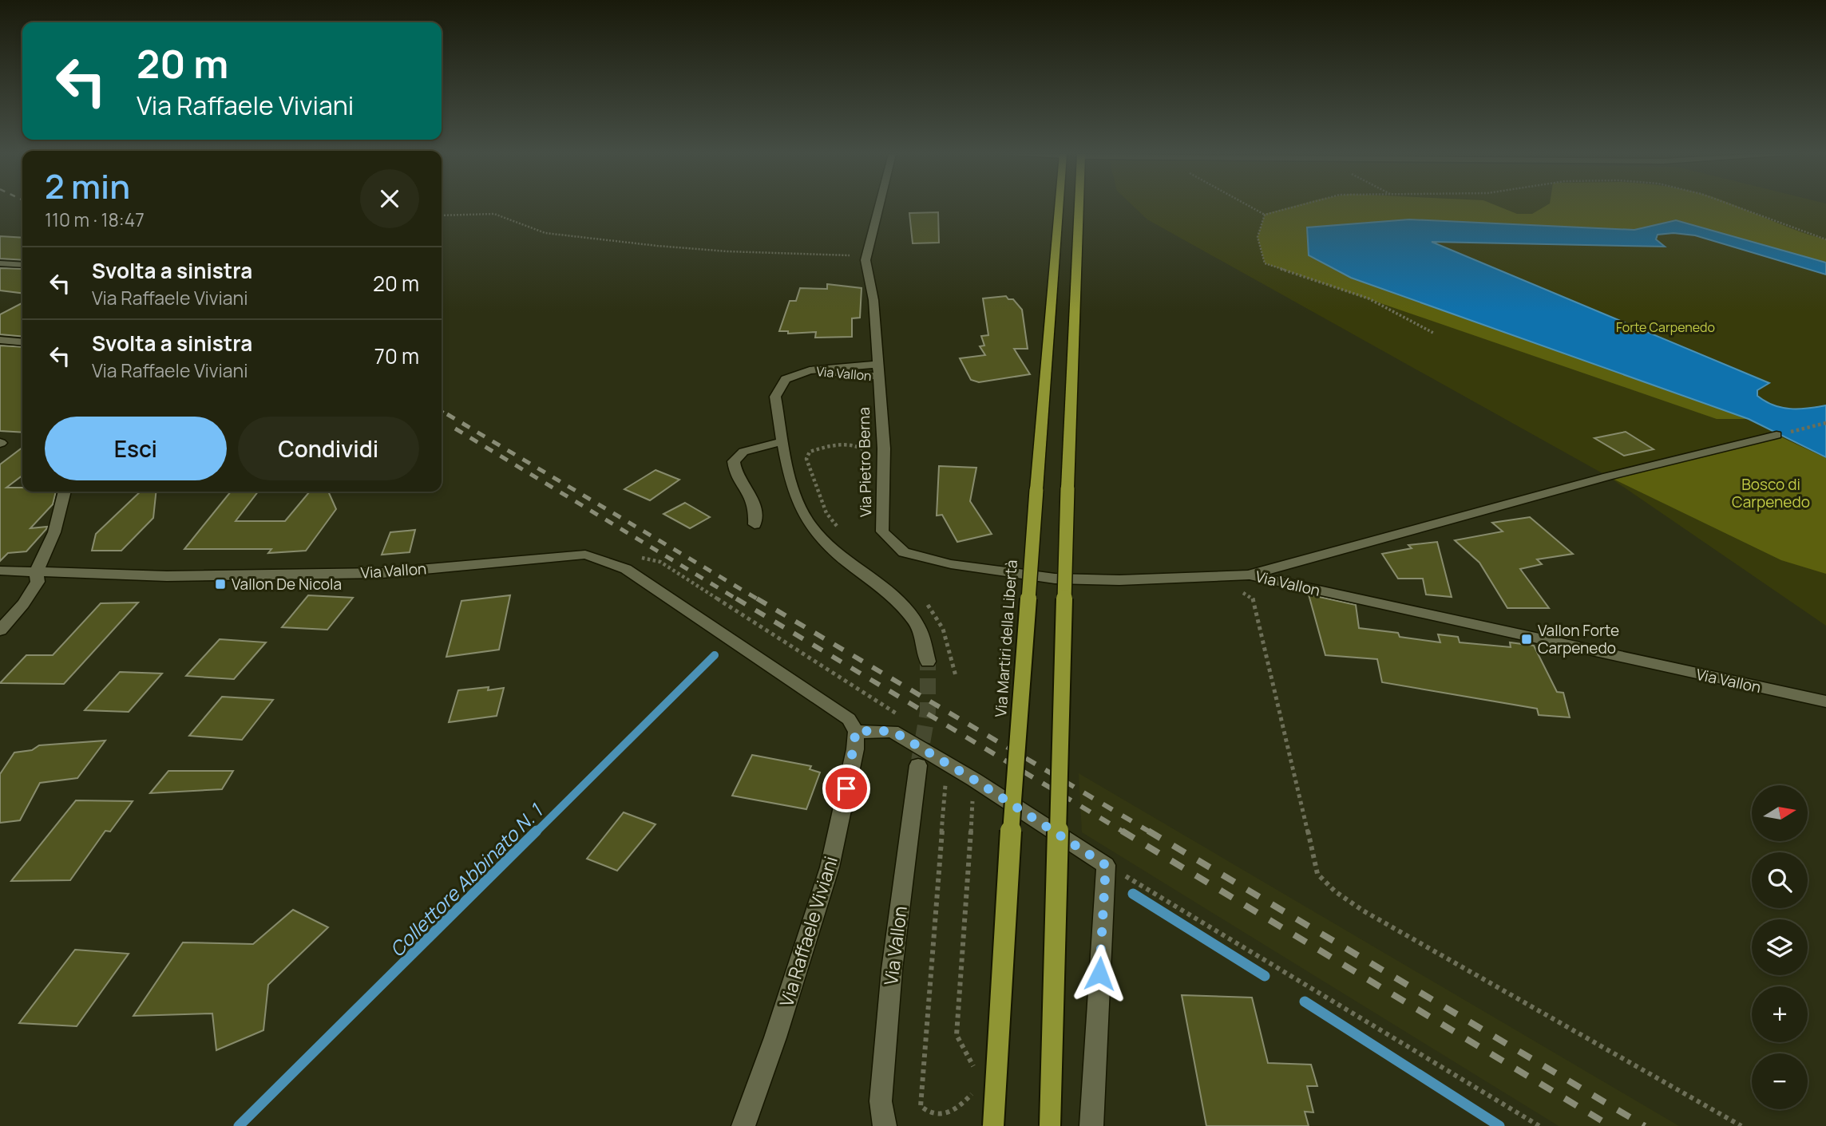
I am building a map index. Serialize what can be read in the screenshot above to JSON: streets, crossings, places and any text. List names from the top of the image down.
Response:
{
  "streets": {
    "main road": ["Via Martiri della Libertà"],
    "street": ["Via Vallon", "Via Pietro Berna", "Via Raffaele Viviani"]
  },
  "crossings": [
    ["Via Vallon", "Via Pietro Berna"],
    ["Via Vallon", "Via Raffaele Viviani"]
  ],
  "water": ["Collettore Abbinato N. 1"],
  "parks": ["Forte Carpenedo", "Bosco di Carpenedo"],
  "places": {
    "transit": ["Vallon De Nicola", "Vallon Forte Carpenedo"]
  },
  "north": "right",
  "page": {
    "turn": ["20 m", "Via Raffaele Viviani"],
    "heading": ["2 min", "110 m · 18:47"],
    "list": [
      {
        "name": "Svolta a sinistra",
        "note": "Via Raffaele Viviani",
        "value": "20 m"
      },
      {
        "name": "Svolta a sinistra",
        "note": "Via Raffaele Viviani",
        "value": "70 m"
      }
    ],
    "buttons": ["Esci", "Condividi"],
    "map_buttons": ["+", "−"]
  }
}
